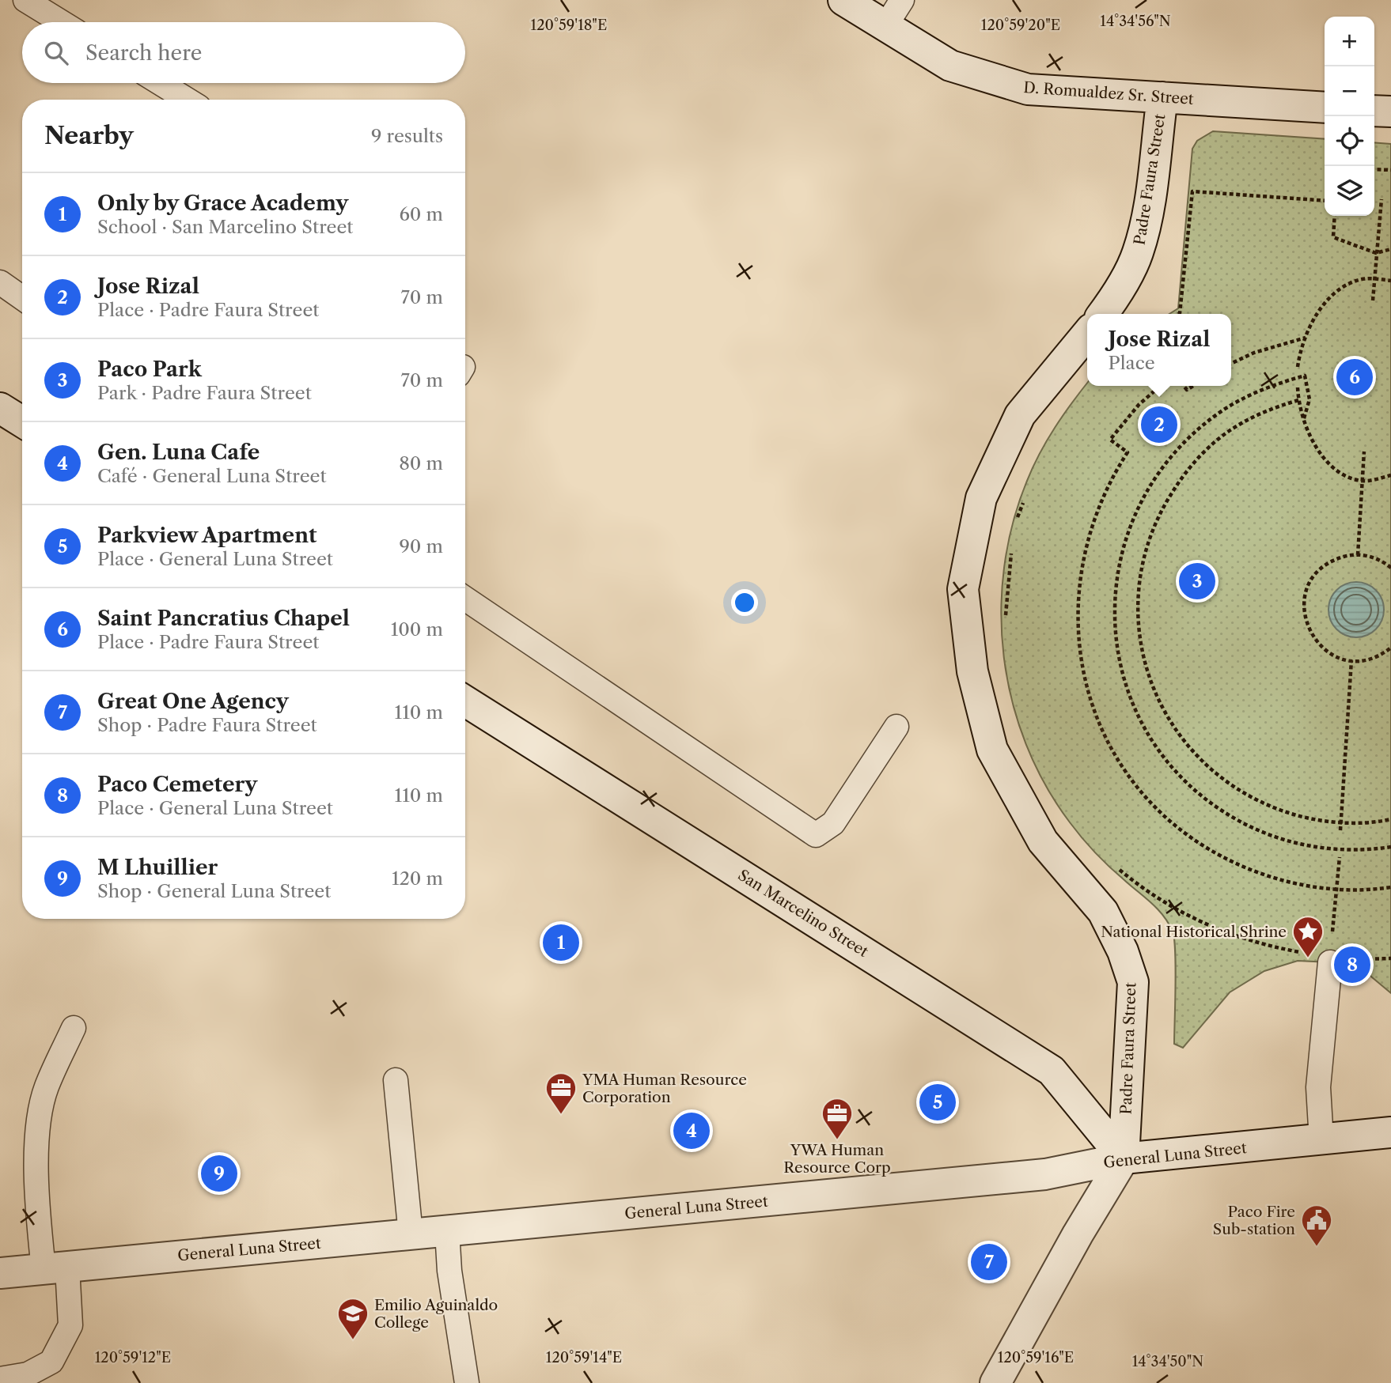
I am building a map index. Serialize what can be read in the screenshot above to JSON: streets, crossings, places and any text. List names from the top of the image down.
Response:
{
  "streets": {
    "main road": [
      "D. Romualdez Sr. Street",
      "Padre Faura Street",
      "San Marcelino Street",
      "General Luna Street"
    ]
  },
  "crossings": [
    ["D. Romualdez Sr. Street", "Padre Faura Street"],
    ["Padre Faura Street", "San Marcelino Street"],
    ["Padre Faura Street", "General Luna Street"],
    ["San Marcelino Street", "General Luna Street"]
  ],
  "places": {
    "place": ["National Historical Shrine"],
    "office": ["YMA Human Resource Corporation", "YWA Human Resource Corp"],
    "public building": ["Paco Fire Sub-station"],
    "school or university": ["Emilio Aguinaldo College"]
  },
  "page": {
    "map_buttons": ["+", "−"],
    "search": "Search here",
    "heading": ["Nearby", "9 results"],
    "list": [
      {
        "mark": "1",
        "name": "Only by Grace Academy",
        "note": "School · San Marcelino Street",
        "value": "60 m"
      },
      {
        "mark": "2",
        "name": "Jose Rizal",
        "note": "Place · Padre Faura Street",
        "value": "70 m"
      },
      {
        "mark": "3",
        "name": "Paco Park",
        "note": "Park · Padre Faura Street",
        "value": "70 m"
      },
      {
        "mark": "4",
        "name": "Gen. Luna Cafe",
        "note": "Café · General Luna Street",
        "value": "80 m"
      },
      {
        "mark": "5",
        "name": "Parkview Apartment",
        "note": "Place · General Luna Street",
        "value": "90 m"
      },
      {
        "mark": "6",
        "name": "Saint Pancratius Chapel",
        "note": "Place · Padre Faura Street",
        "value": "100 m"
      },
      {
        "mark": "7",
        "name": "Great One Agency",
        "note": "Shop · Padre Faura Street",
        "value": "110 m"
      },
      {
        "mark": "8",
        "name": "Paco Cemetery",
        "note": "Place · General Luna Street",
        "value": "110 m"
      },
      {
        "mark": "9",
        "name": "M Lhuillier",
        "note": "Shop · General Luna Street",
        "value": "120 m"
      }
    ],
    "popup": ["Jose Rizal", "Place"],
    "pins": [
      "6",
      "2",
      "3",
      "1",
      "8",
      "5",
      "4",
      "9",
      "7"
    ]
  },
  "coordinates": [
    "14°34'56\"N",
    "120°59'18\"E",
    "120°59'20\"E",
    "120°59'12\"E",
    "120°59'14\"E",
    "120°59'16\"E",
    "14°34'50\"N"
  ]
}
